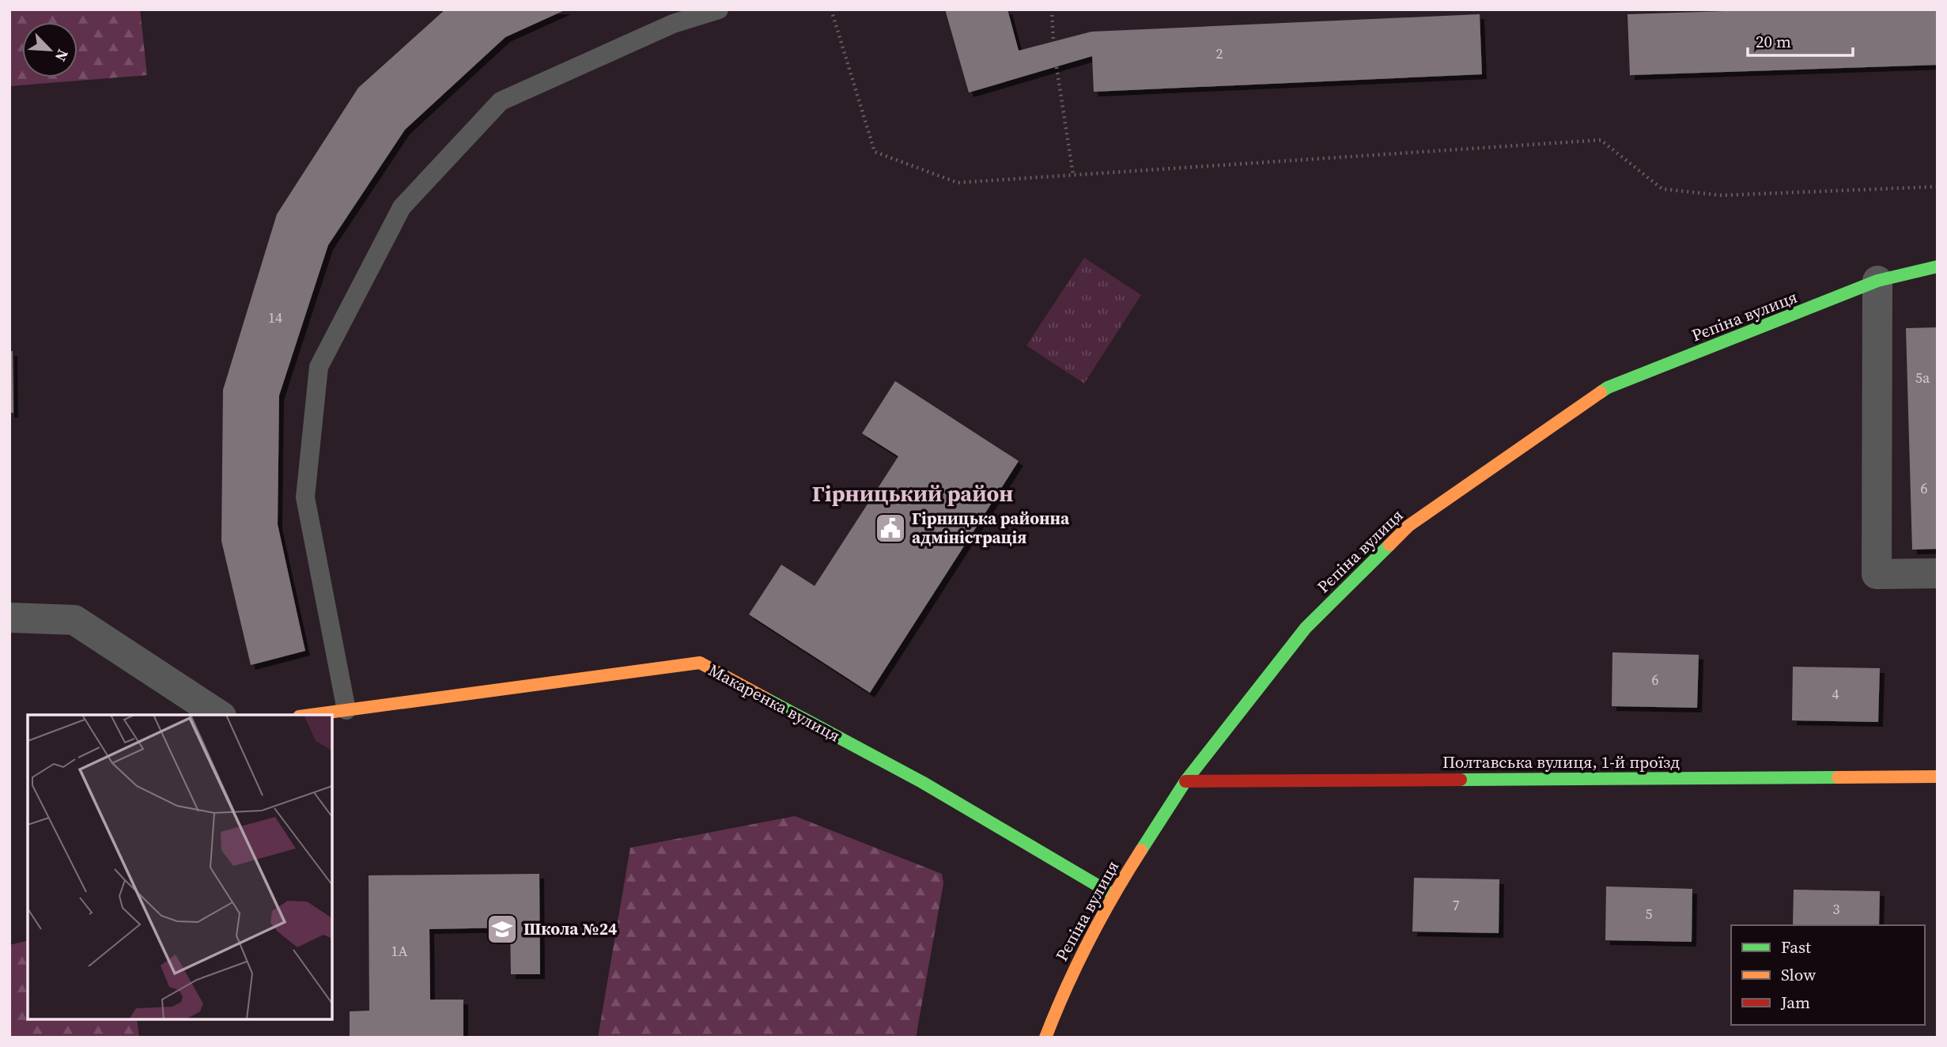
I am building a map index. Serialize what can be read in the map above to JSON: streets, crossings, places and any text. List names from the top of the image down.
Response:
{
  "streets": {
    "street": ["Рєпіна вулиця", "Макаренка вулиця", "Полтавська вулиця, 1-й проїзд"]
  },
  "crossings": [
    ["Рєпіна вулиця", "Макаренка вулиця"],
    ["Рєпіна вулиця", "Полтавська вулиця, 1-й проїзд"]
  ],
  "districts": ["Гірницький район"],
  "places": {
    "public building": ["Гірницька районна адміністрація"],
    "school or university": ["Школа №24"]
  },
  "house_numbers": [
    "2",
    "14",
    "5а",
    "6",
    "6",
    "4",
    "7",
    "3",
    "5",
    "1А"
  ],
  "legend": ["Fast", "Slow", "Jam"],
  "scale_bar": "20 m",
  "north": "bottom right"
}
